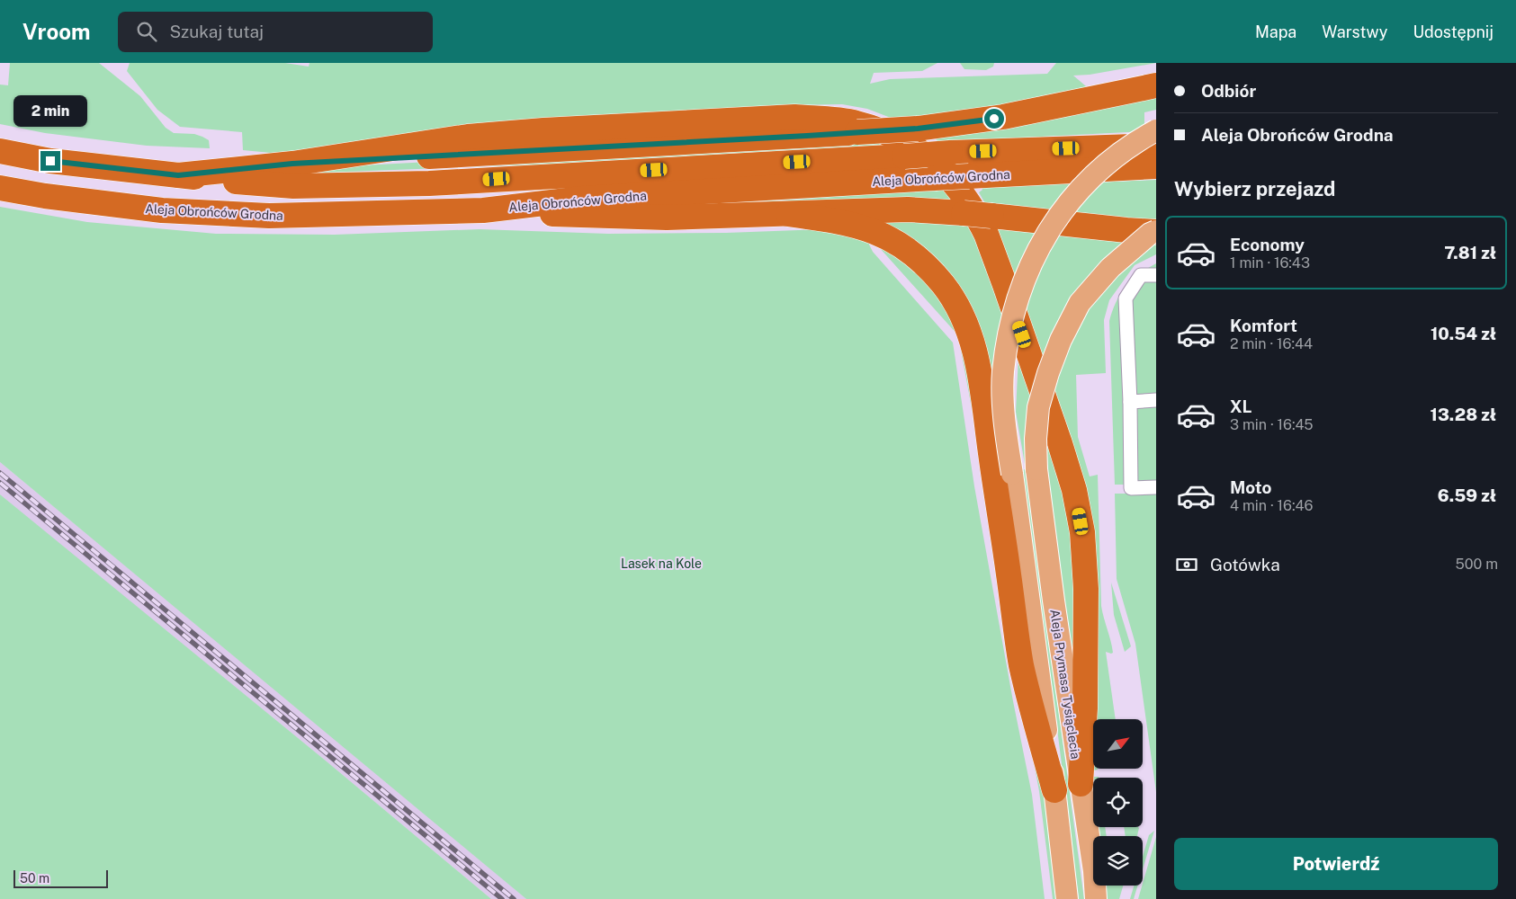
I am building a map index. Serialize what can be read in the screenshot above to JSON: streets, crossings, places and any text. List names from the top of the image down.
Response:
{
  "streets": {
    "highway": ["Aleja Obrońców Grodna"],
    "main road": ["Aleja Prymasa Tysiąclecia"]
  },
  "parks": ["Lasek na Kole"],
  "scale_bar": "50 m",
  "north": "top right",
  "page": {
    "header": "Vroom",
    "search": "Szukaj tutaj",
    "nav": ["Mapa", "Warstwy", "Udostępnij"],
    "banner": ["Odbiór", "Aleja Obrońców Grodna"],
    "bubble": "2 min",
    "heading": "Wybierz przejazd",
    "list": [
      {
        "name": "Economy",
        "note": "1 min · 16:43",
        "value": "7.81 zł"
      },
      {
        "name": "Komfort",
        "note": "2 min · 16:44",
        "value": "10.54 zł"
      },
      {
        "name": "XL",
        "note": "3 min · 16:45",
        "value": "13.28 zł"
      },
      {
        "name": "Moto",
        "note": "4 min · 16:46",
        "value": "6.59 zł"
      }
    ],
    "pay": ["Gotówka", "500 m"],
    "buttons": "Potwierdź",
    "scale": "50 m"
  }
}
